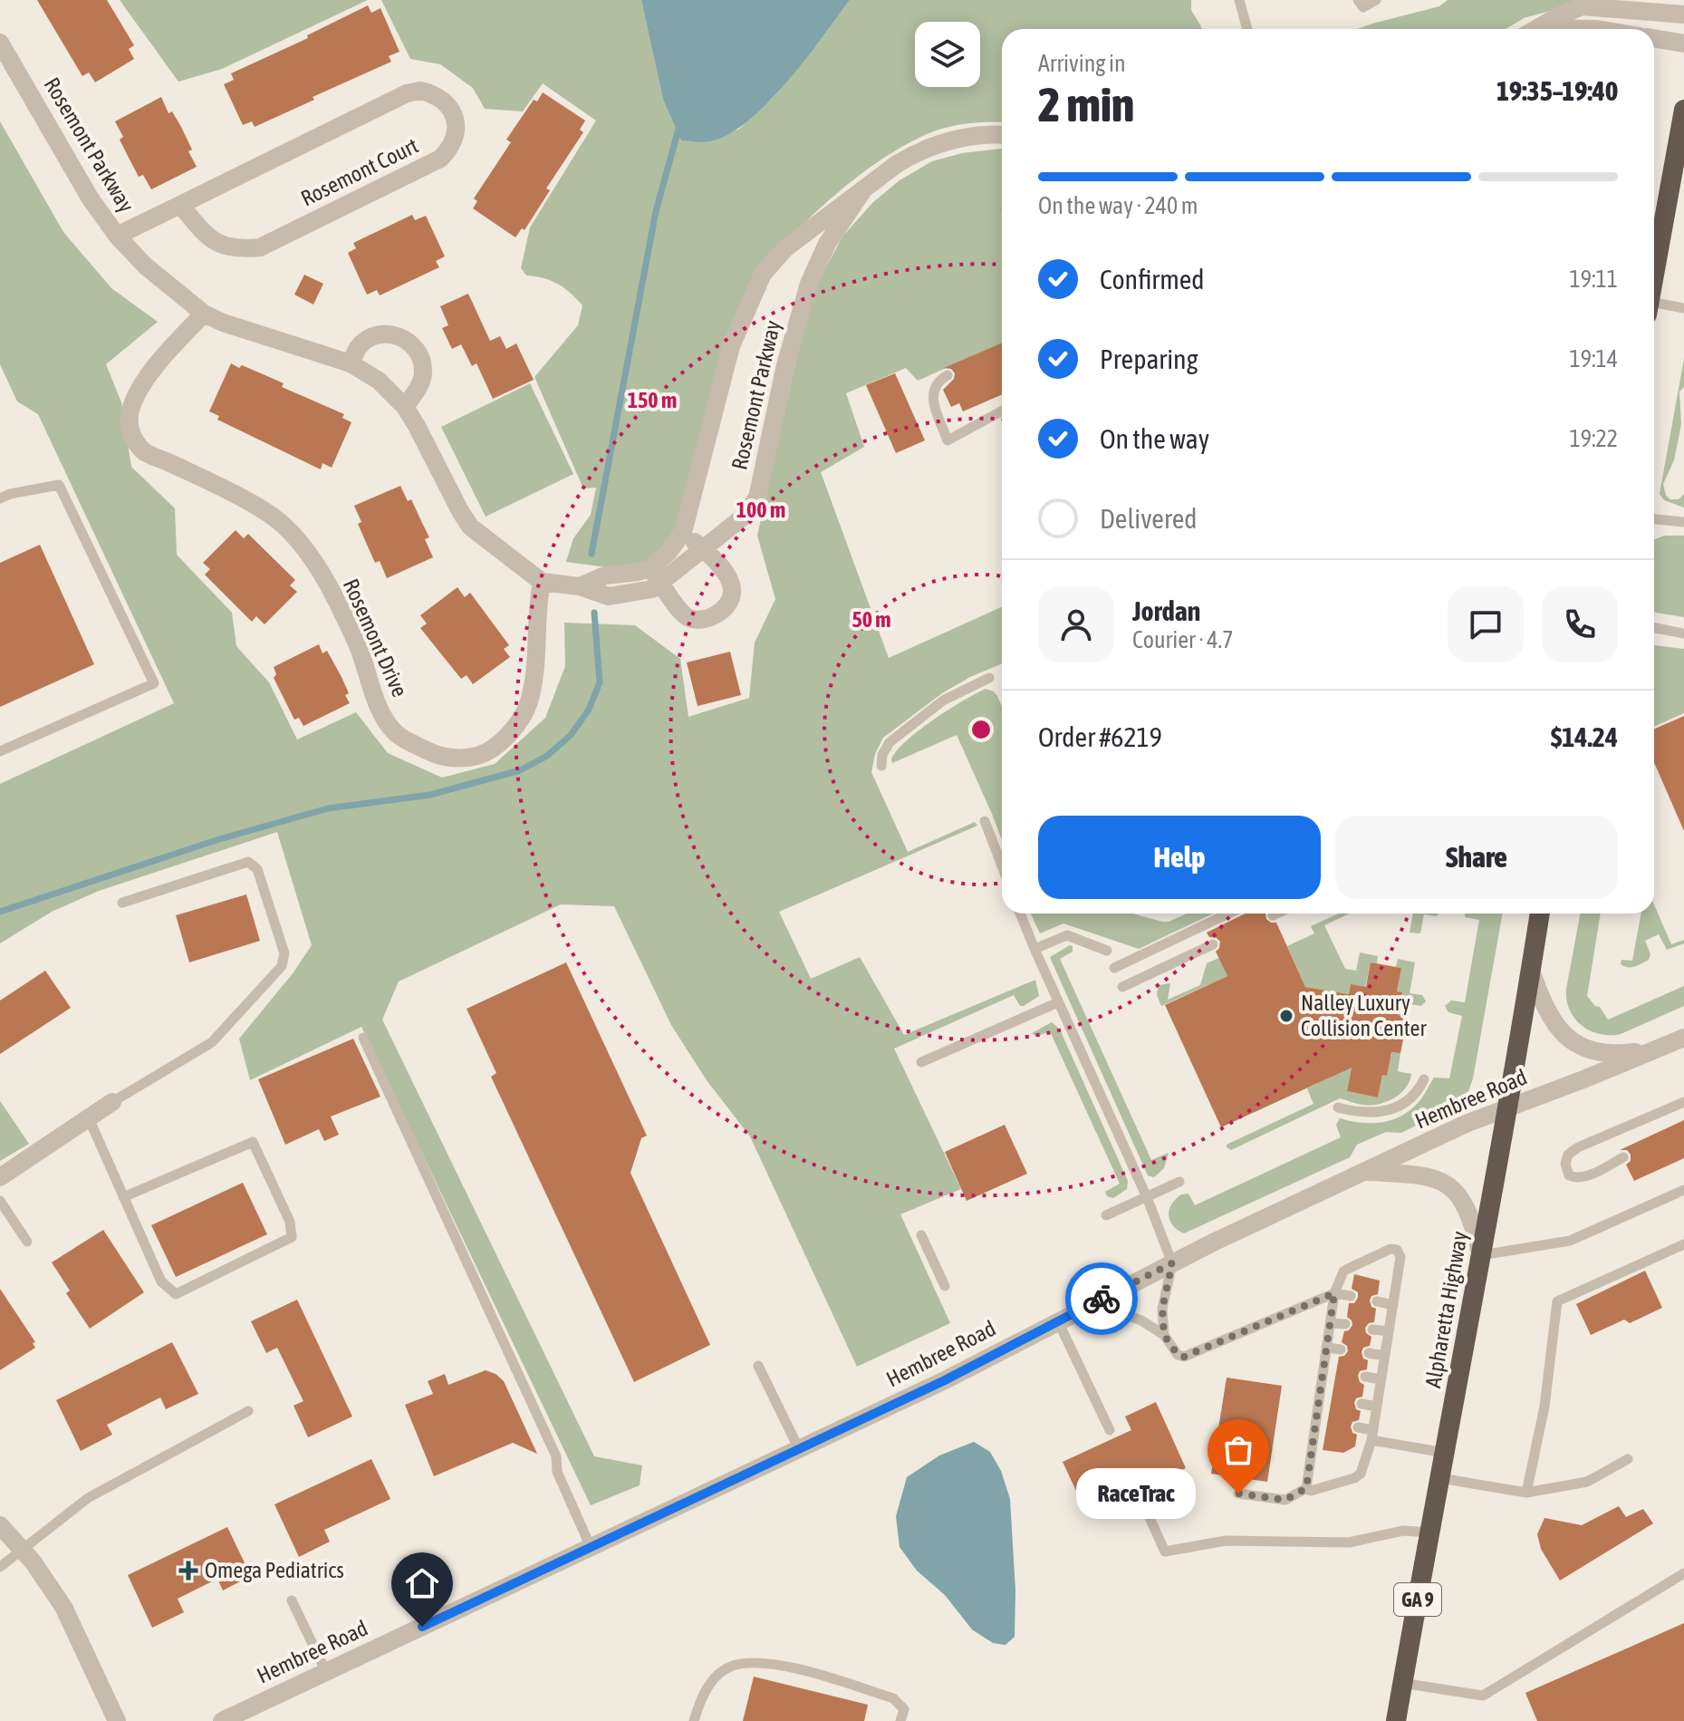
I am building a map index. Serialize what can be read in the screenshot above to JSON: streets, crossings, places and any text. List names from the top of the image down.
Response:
{
  "streets": {
    "highway": ["Alpharetta Highway", "GA 9"],
    "street": [
      "Rosemont Parkway",
      "Rosemont Court",
      "Rosemont Drive",
      "Hembree Road"
    ]
  },
  "crossings": [
    ["Rosemont Parkway", "Rosemont Court"],
    ["Rosemont Parkway", "Rosemont Drive"],
    ["Hembree Road", "Alpharetta Highway"]
  ],
  "places": {
    "other": ["Nalley Luxury Collision Center", "RaceTrac"],
    "health": ["Omega Pediatrics"]
  },
  "page": {
    "heading": ["2 min", "Arriving in", "19:35–19:40"],
    "panel": [
      "Jordan",
      "Courier · 4.7",
      "Order #6219",
      "$14.24"
    ],
    "bar": "On the way · 240 m",
    "list": [
      ["Confirmed", "19:11"],
      ["Preparing", "19:14"],
      ["On the way", "19:22"],
      "Delivered"
    ],
    "buttons": ["Help", "Share"],
    "bubble": "RaceTrac"
  },
  "rings": ["150 m", "100 m", "50 m"]
}
